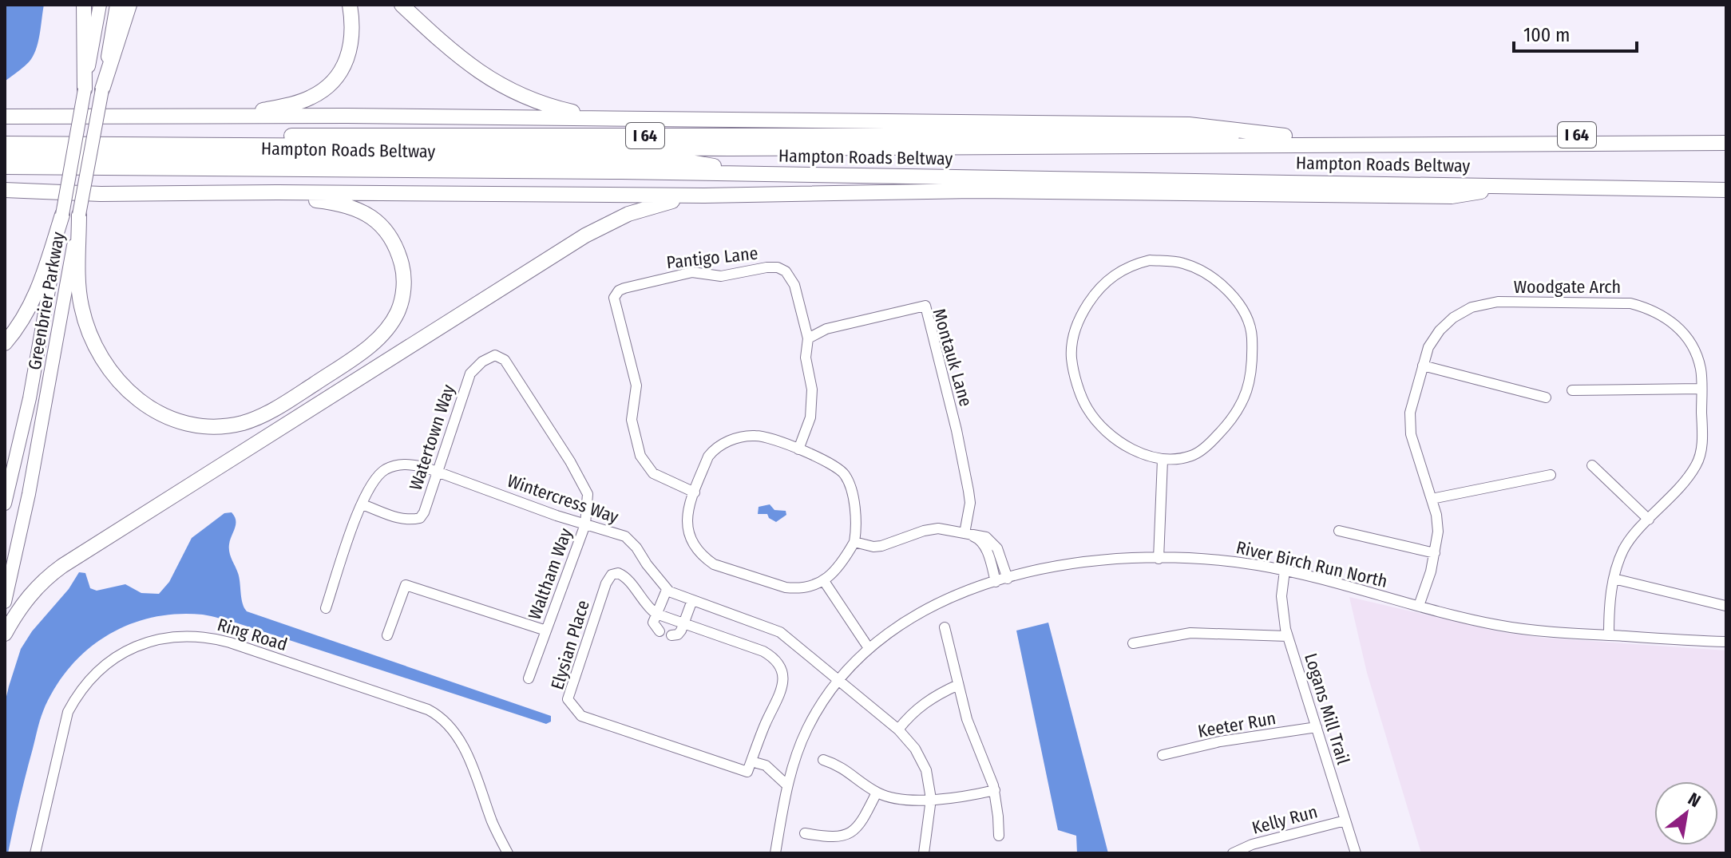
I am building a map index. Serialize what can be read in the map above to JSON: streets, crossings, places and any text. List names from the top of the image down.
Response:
{
  "streets": {
    "highway": ["I 64", "Hampton Roads Beltway"],
    "main road": ["Greenbrier Parkway"],
    "street": [
      "Pantigo Lane",
      "Woodgate Arch",
      "Montauk Lane",
      "Watertown Way",
      "Wintercress Way",
      "River Birch Run North",
      "Waltham Way",
      "Ring Road",
      "Elysian Place",
      "Logans Mill Trail",
      "Keeter Run",
      "Kelly Run"
    ]
  },
  "crossings": [
    ["Pantigo Lane", "Montauk Lane"],
    ["Woodgate Arch", "River Birch Run North"],
    ["Watertown Way", "Wintercress Way"],
    ["Watertown Way", "Waltham Way"],
    ["Wintercress Way", "River Birch Run North"],
    ["Wintercress Way", "Waltham Way"],
    ["River Birch Run North", "Logans Mill Trail"],
    ["Logans Mill Trail", "Keeter Run"],
    ["Logans Mill Trail", "Kelly Run"]
  ],
  "scale_bar": "100 m",
  "north": "top right"
}
